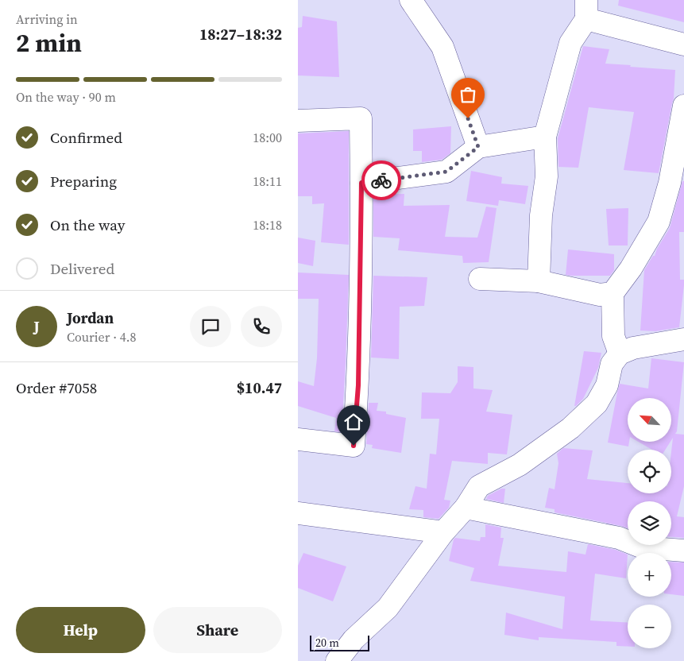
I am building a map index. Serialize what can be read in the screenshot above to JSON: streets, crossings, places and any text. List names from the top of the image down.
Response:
{
  "scale_bar": "20 m",
  "north": "top left",
  "page": {
    "heading": ["2 min", "Arriving in", "18:27–18:32"],
    "panel": [
      "Jordan",
      "Courier · 4.8",
      "Order #7058",
      "$10.47"
    ],
    "bar": "On the way · 90 m",
    "list": [
      ["Confirmed", "18:00"],
      ["Preparing", "18:11"],
      ["On the way", "18:18"],
      "Delivered"
    ],
    "round": "J",
    "map_buttons": ["+", "−"],
    "buttons": ["Help", "Share"],
    "scale": "20 m"
  }
}
